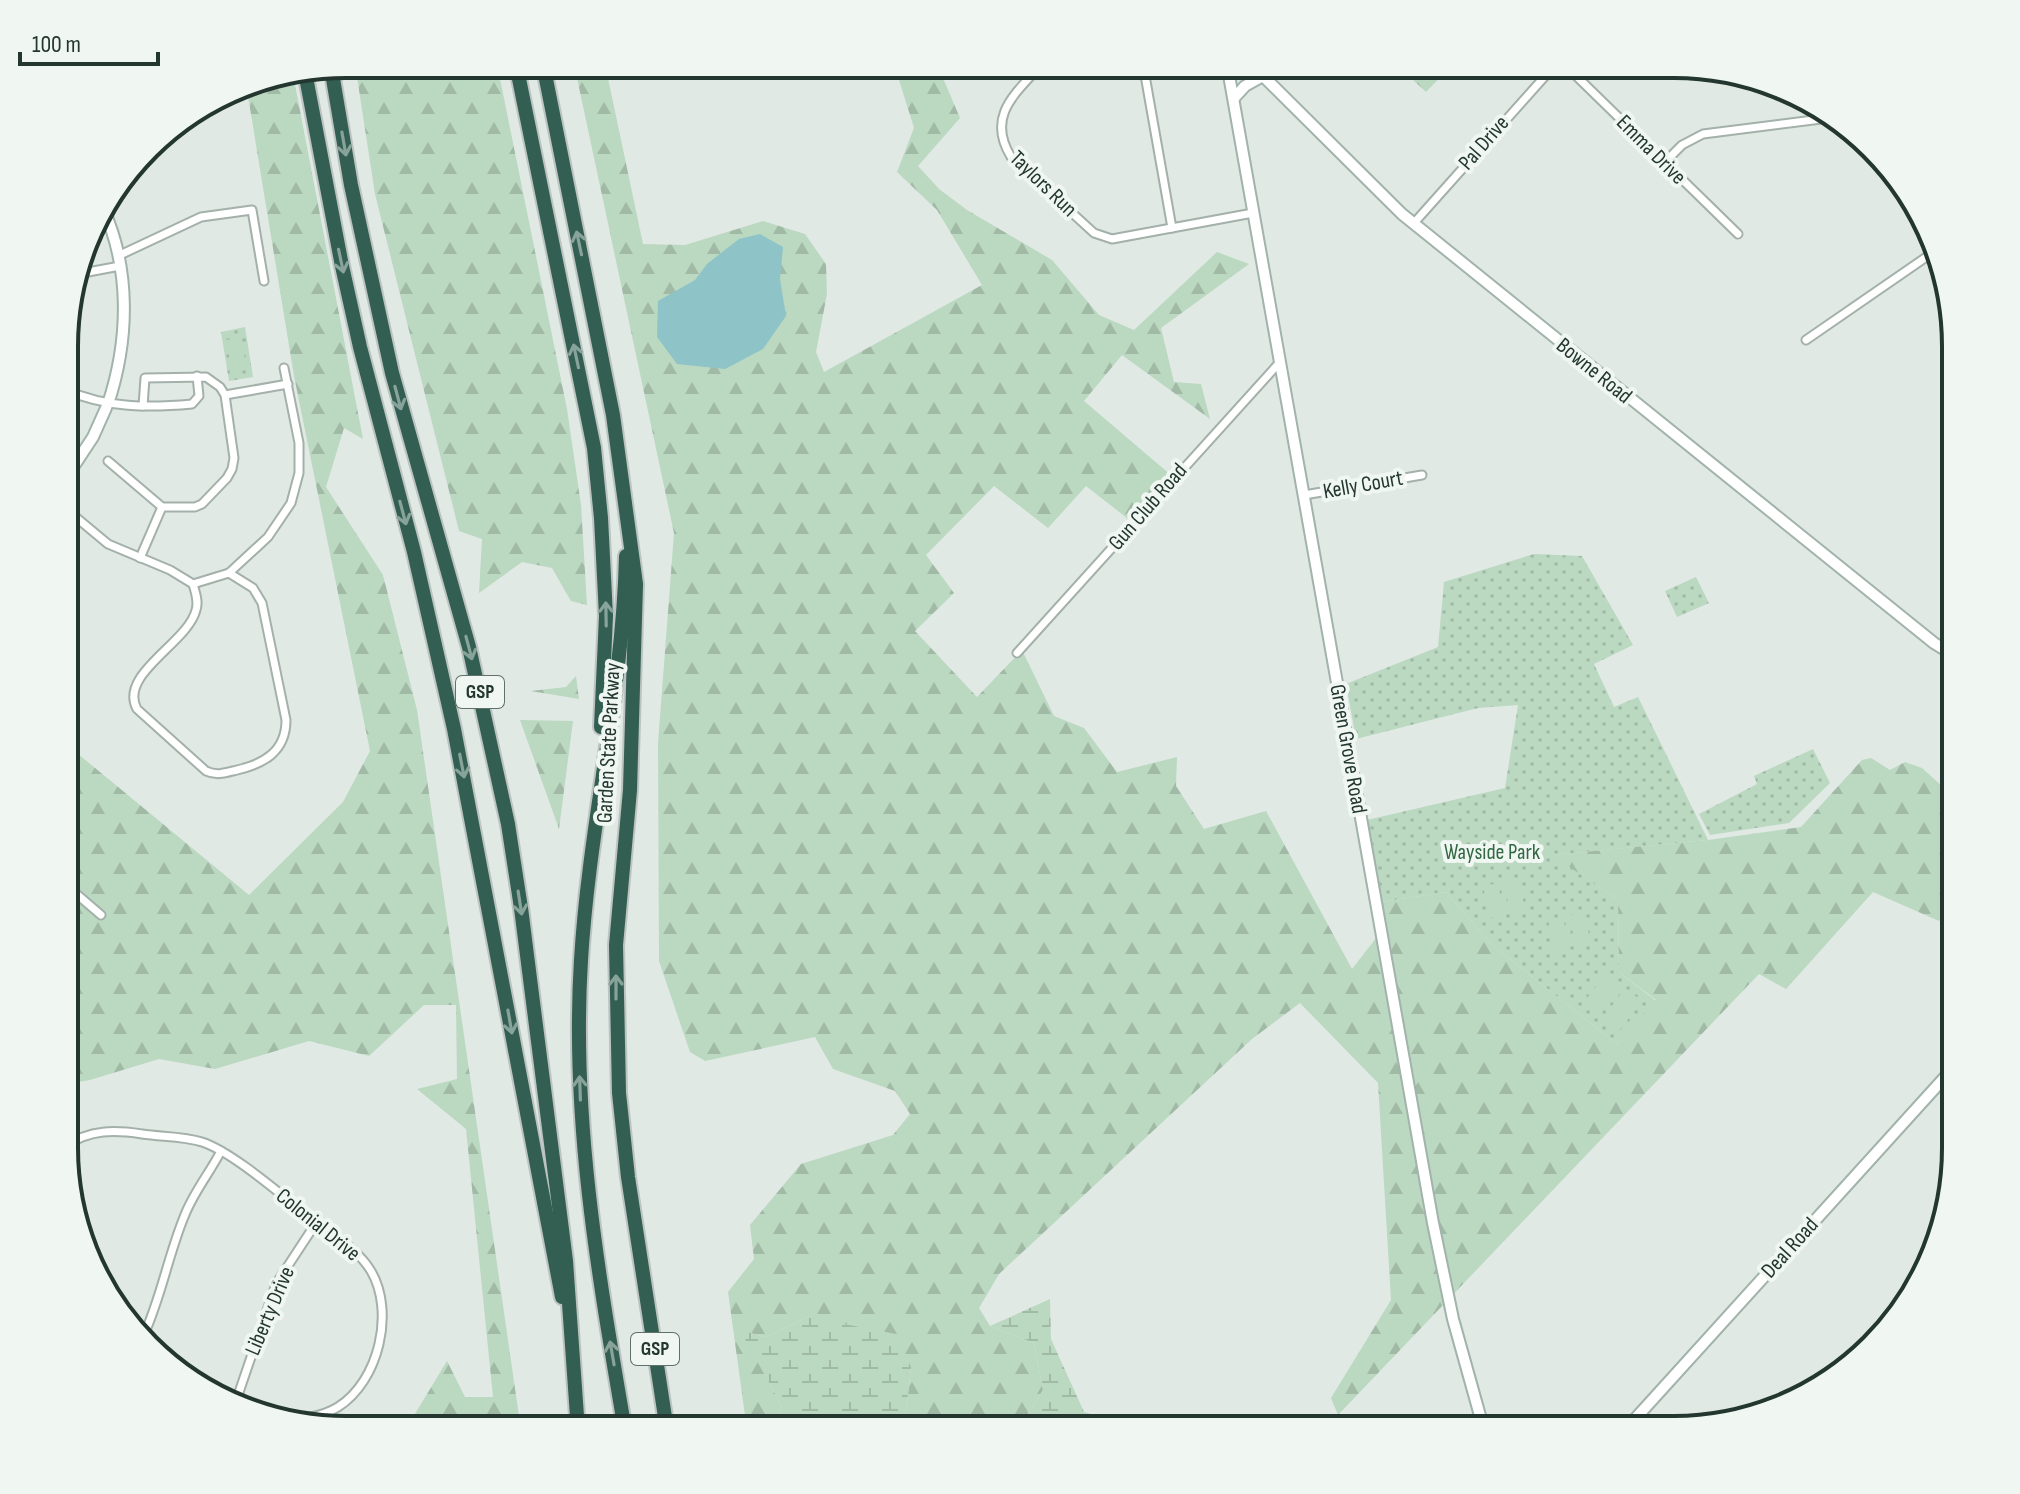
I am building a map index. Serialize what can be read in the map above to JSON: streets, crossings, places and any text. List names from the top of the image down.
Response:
{
  "streets": {
    "highway": ["GSP", "Garden State Parkway"],
    "street": [
      "Pal Drive",
      "Emma Drive",
      "Taylors Run",
      "Bowne Road",
      "Kelly Court",
      "Gun Club Road",
      "Green Grove Road",
      "Colonial Drive",
      "Deal Road",
      "Liberty Drive"
    ]
  },
  "crossings": [
    ["Pal Drive", "Bowne Road"],
    ["Taylors Run", "Green Grove Road"],
    ["Kelly Court", "Green Grove Road"],
    ["Gun Club Road", "Green Grove Road"],
    ["Colonial Drive", "Liberty Drive"]
  ],
  "parks": ["Wayside Park"],
  "scale_bar": "100 m"
}
